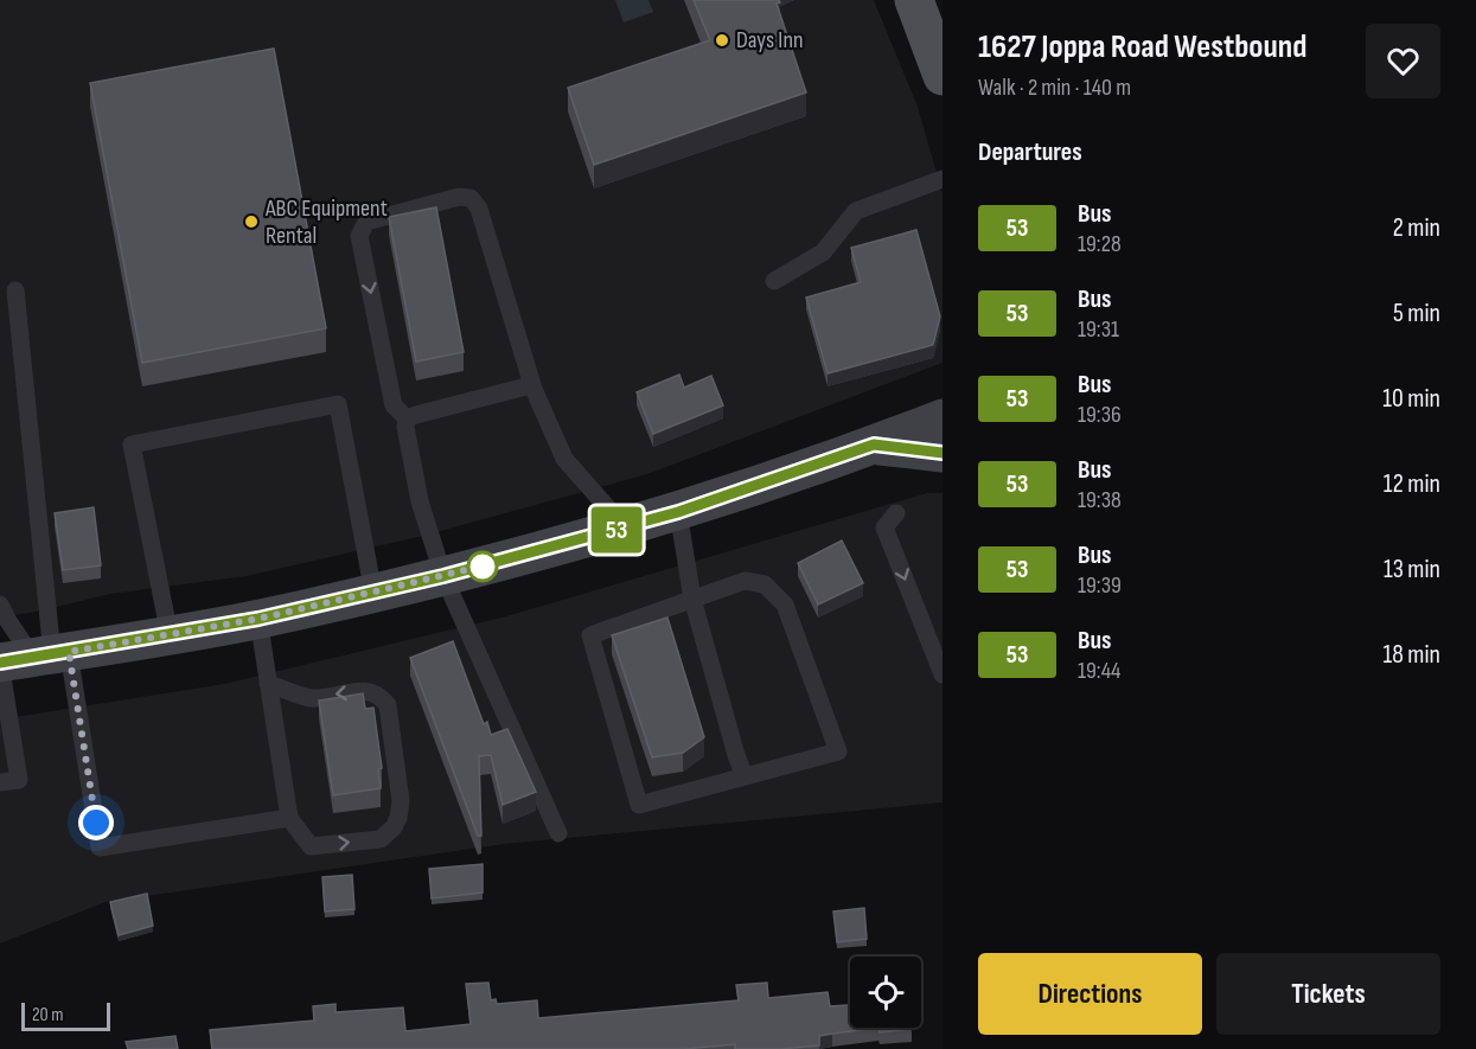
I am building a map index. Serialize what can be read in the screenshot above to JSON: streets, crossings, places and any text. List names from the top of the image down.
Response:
{
  "places": ["Days Inn", "ABC Equipment Rental"],
  "lines": ["bus line 53"],
  "scale_bar": "20 m",
  "page": {
    "on_map": "53",
    "heading": [
      ["1627 Joppa Road Westbound", "Walk · 2 min · 140 m"],
      "Departures"
    ],
    "list": [
      {
        "mark": "53",
        "name": "Bus",
        "note": "19:28",
        "value": "2 min"
      },
      {
        "mark": "53",
        "name": "Bus",
        "note": "19:31",
        "value": "5 min"
      },
      {
        "mark": "53",
        "name": "Bus",
        "note": "19:36",
        "value": "10 min"
      },
      {
        "mark": "53",
        "name": "Bus",
        "note": "19:38",
        "value": "12 min"
      },
      {
        "mark": "53",
        "name": "Bus",
        "note": "19:39",
        "value": "13 min"
      },
      {
        "mark": "53",
        "name": "Bus",
        "note": "19:44",
        "value": "18 min"
      }
    ],
    "buttons": ["Directions", "Tickets"],
    "scale": "20 m"
  }
}
